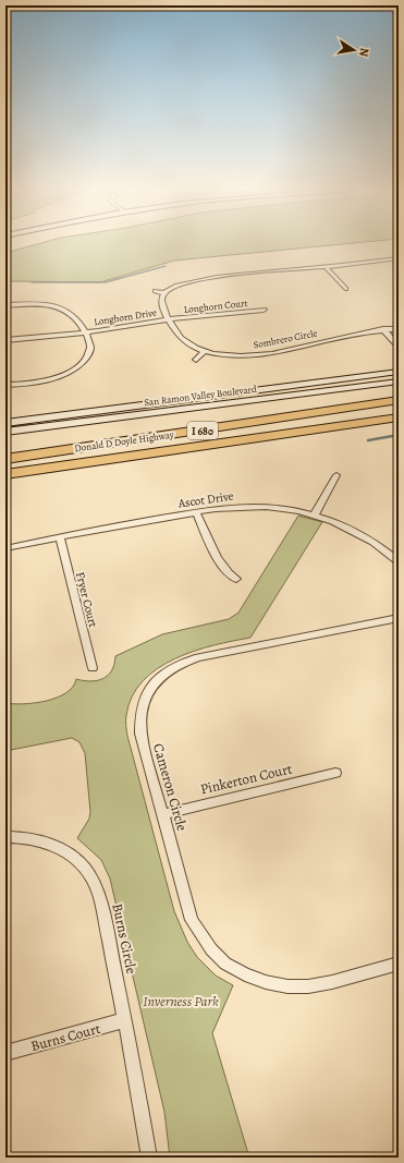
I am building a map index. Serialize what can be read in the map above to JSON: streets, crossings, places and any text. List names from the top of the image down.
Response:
{
  "streets": {
    "highway": ["I 680", "Donald D Doyle Highway"],
    "main road": ["San Ramon Valley Boulevard"],
    "street": [
      "Longhorn Court",
      "Longhorn Drive",
      "Sombrero Circle",
      "Ascot Drive",
      "Fryer Court",
      "Pinkerton Court",
      "Cameron Circle",
      "Burns Circle",
      "Burns Court"
    ]
  },
  "crossings": [
    ["Longhorn Court", "Longhorn Drive"],
    ["Longhorn Court", "Sombrero Circle"],
    ["Longhorn Drive", "Sombrero Circle"],
    ["Ascot Drive", "Fryer Court"],
    ["Pinkerton Court", "Cameron Circle"],
    ["Burns Circle", "Burns Court"]
  ],
  "parks": ["Inverness Park"],
  "north": "right"
}
